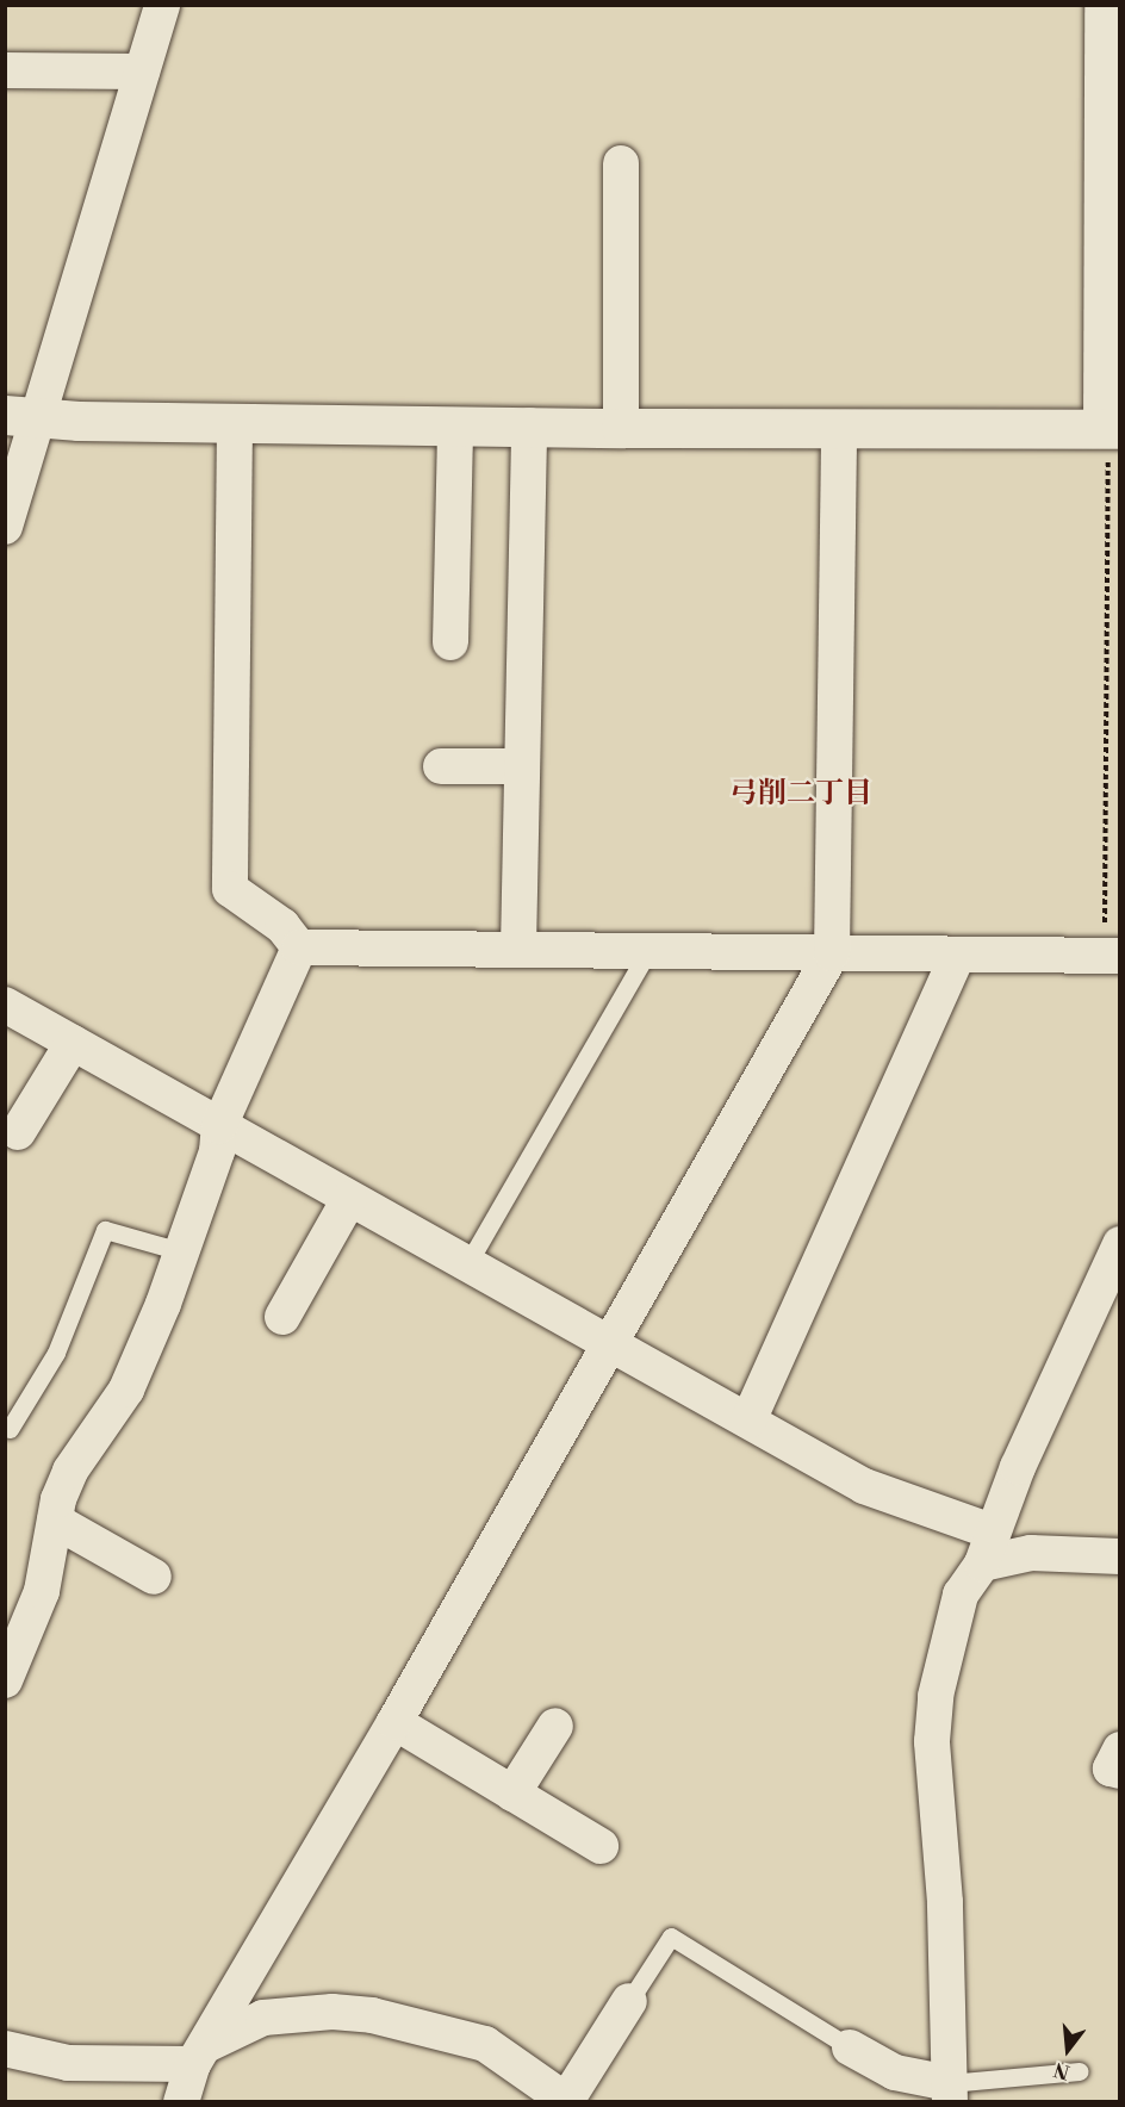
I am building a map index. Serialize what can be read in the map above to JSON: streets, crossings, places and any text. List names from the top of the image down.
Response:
{
  "districts": ["弓削二丁目"],
  "north": "bottom"
}
